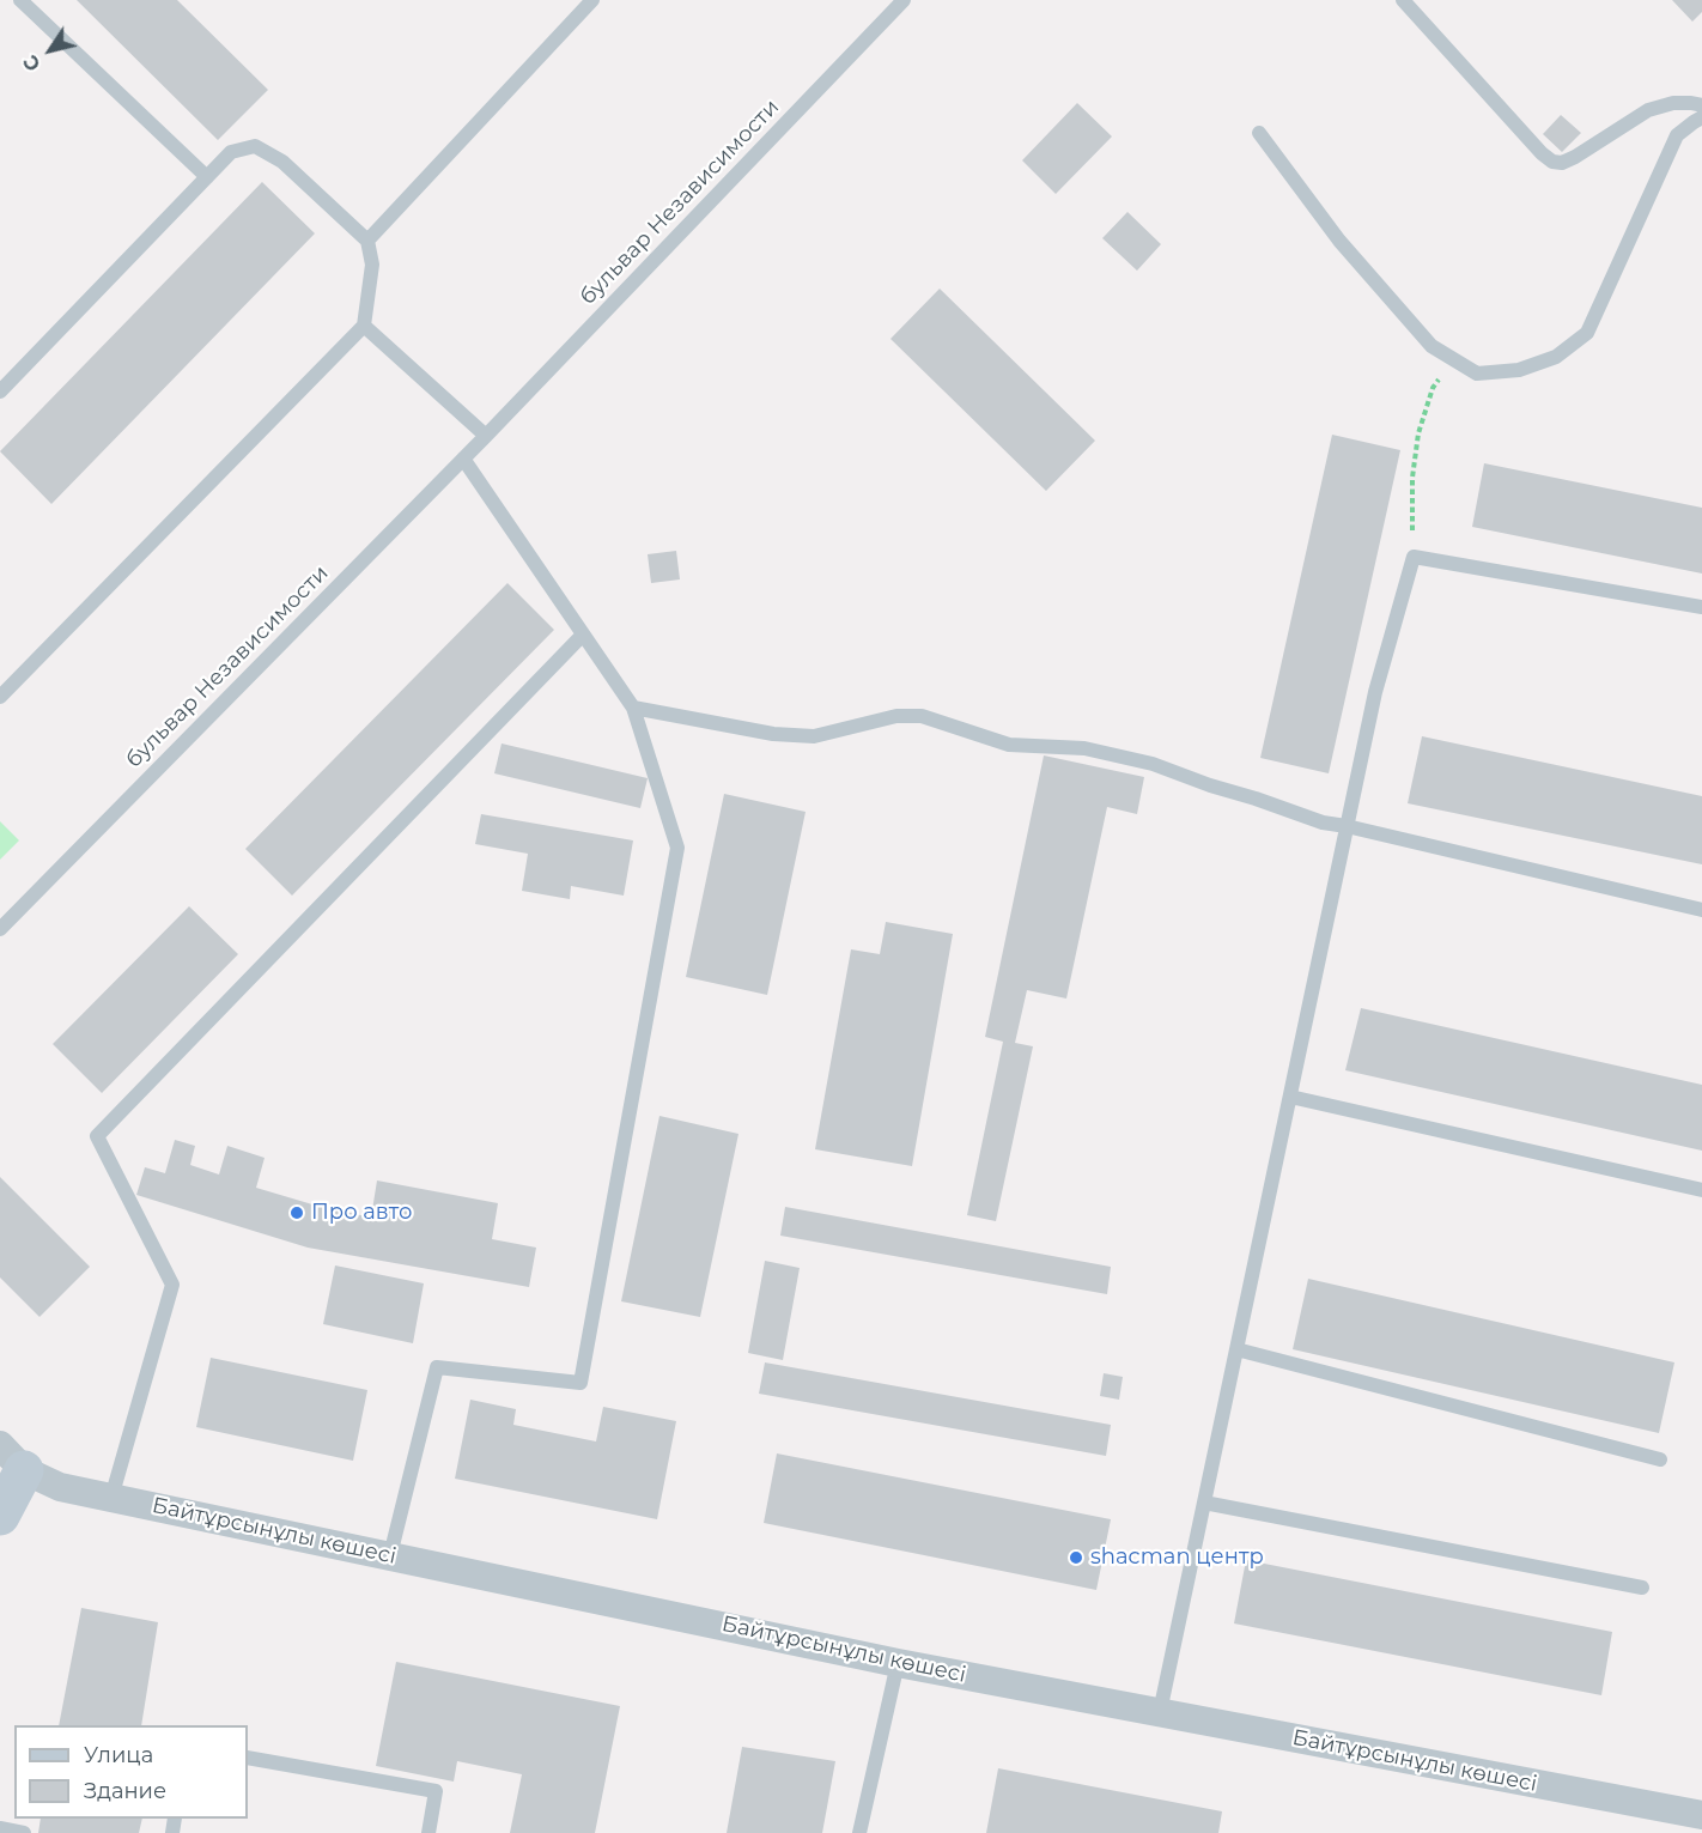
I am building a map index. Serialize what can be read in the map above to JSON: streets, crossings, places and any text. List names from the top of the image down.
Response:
{
  "streets": {
    "street": ["Байтұрсынұлы көшесі"],
    "lane": ["бульвар Независимости"]
  },
  "places": ["Про авто", "shacman центр"],
  "legend": ["Улица", "Здание"],
  "north": "bottom left"
}
